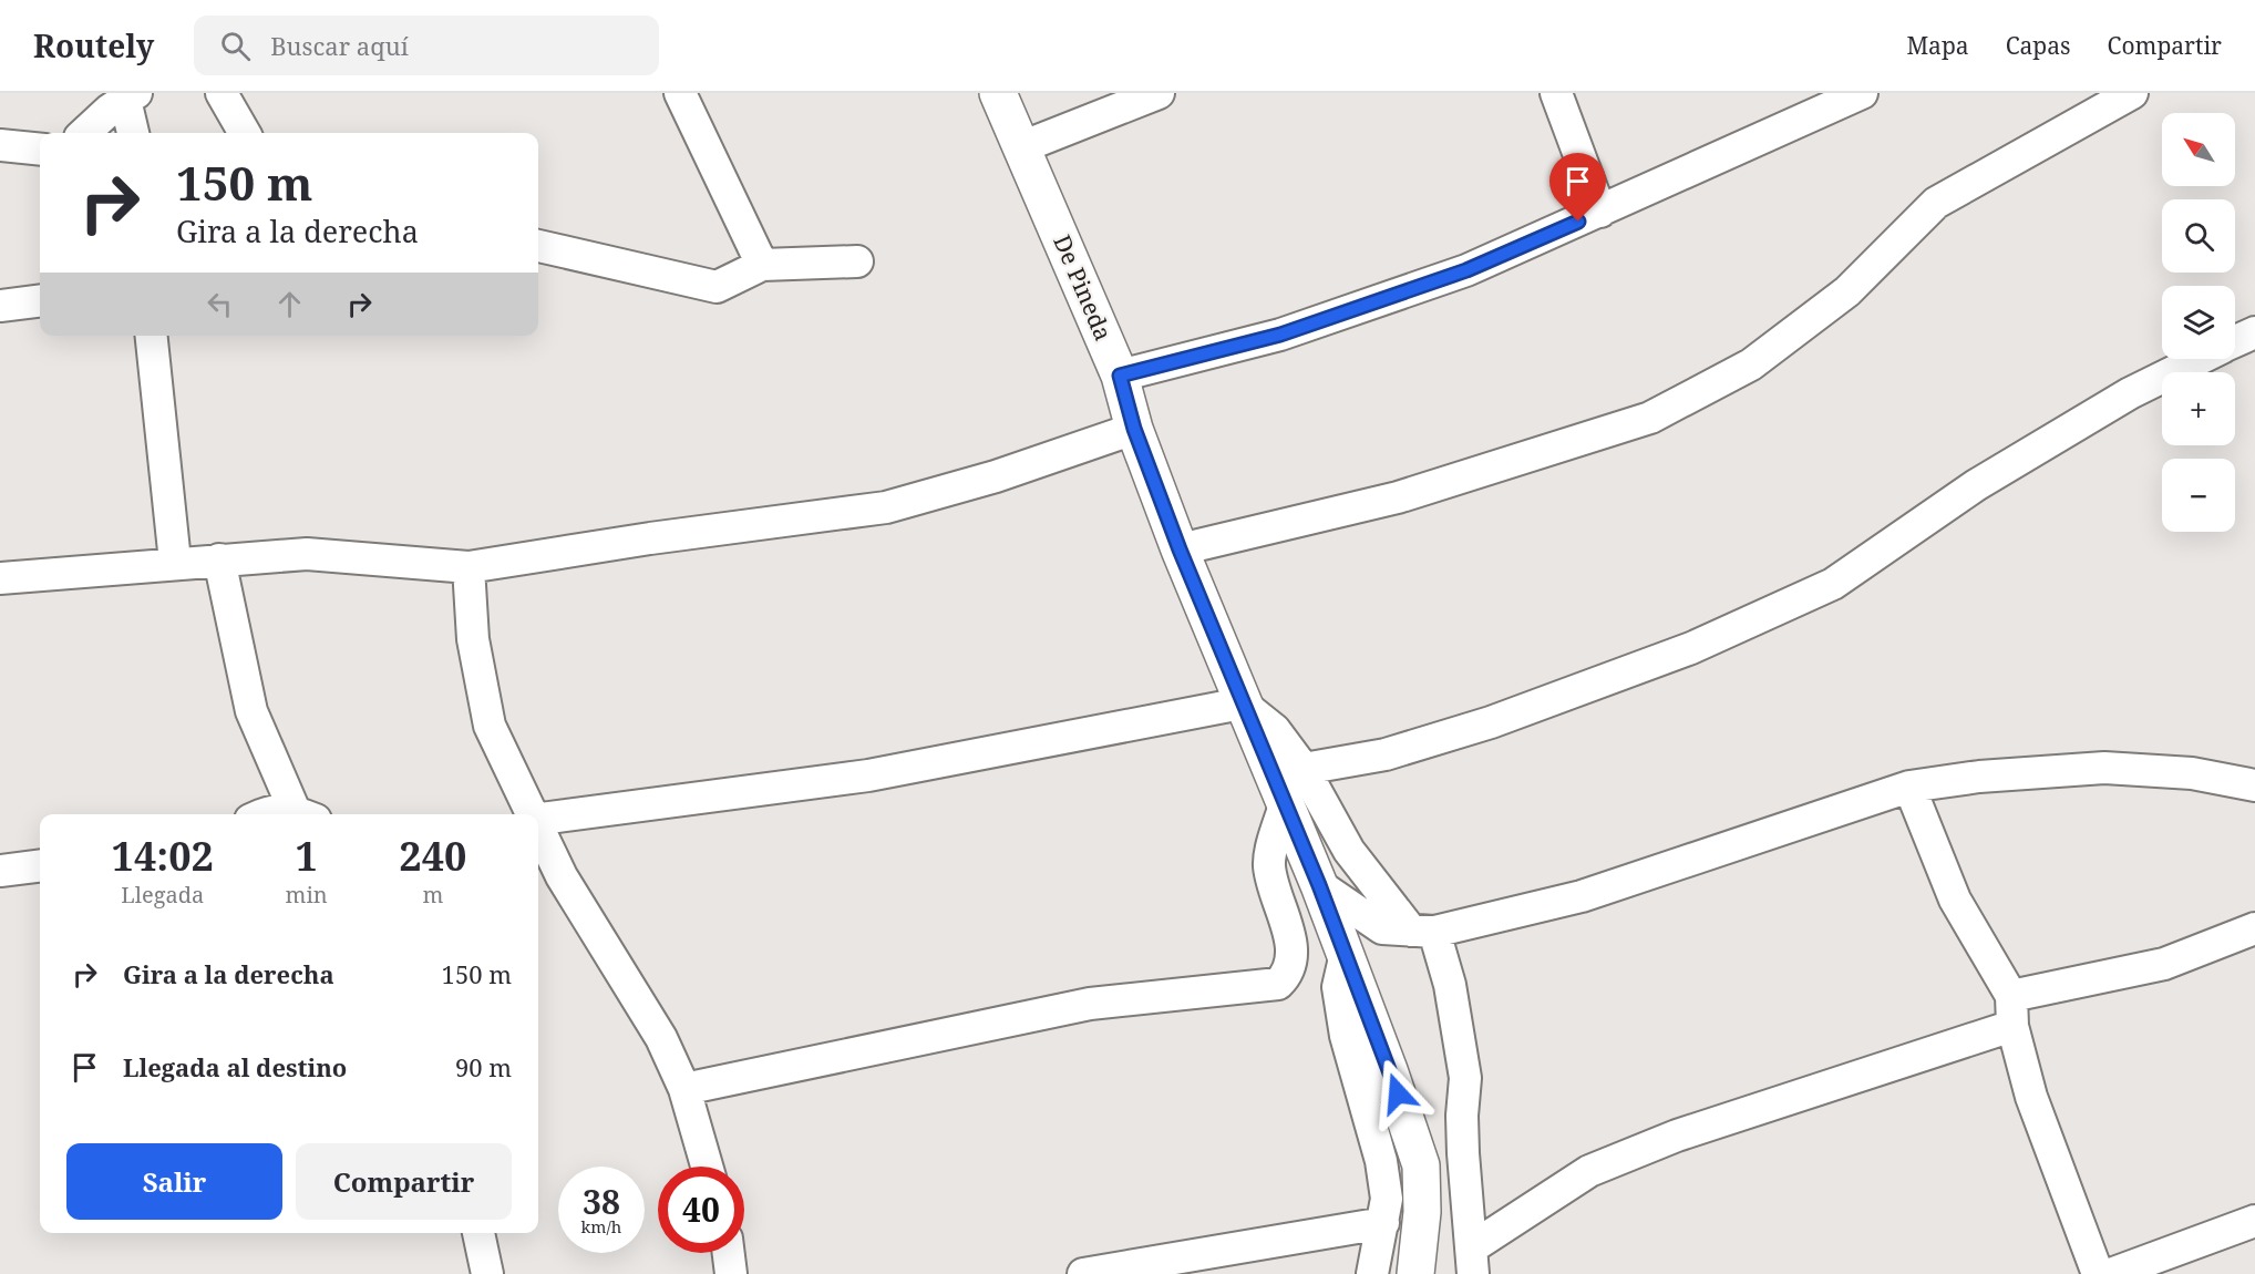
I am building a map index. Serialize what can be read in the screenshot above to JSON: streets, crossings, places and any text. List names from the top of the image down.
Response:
{
  "streets": {
    "street": ["De Pineda"]
  },
  "north": "top left",
  "page": {
    "header": "Routely",
    "search": "Buscar aquí",
    "nav": ["Mapa", "Capas", "Compartir"],
    "map_buttons": ["+", "−"],
    "turn": ["150 m", "Gira a la derecha"],
    "eta": [
      "14:02",
      "Llegada",
      "1",
      "min",
      "240",
      "m"
    ],
    "list": [
      {
        "name": "Gira a la derecha",
        "value": "150 m"
      },
      {
        "name": "Llegada al destino",
        "value": "90 m"
      }
    ],
    "buttons": ["Salir", "Compartir"],
    "speed": "38 km/h",
    "limit": "40"
  }
}
